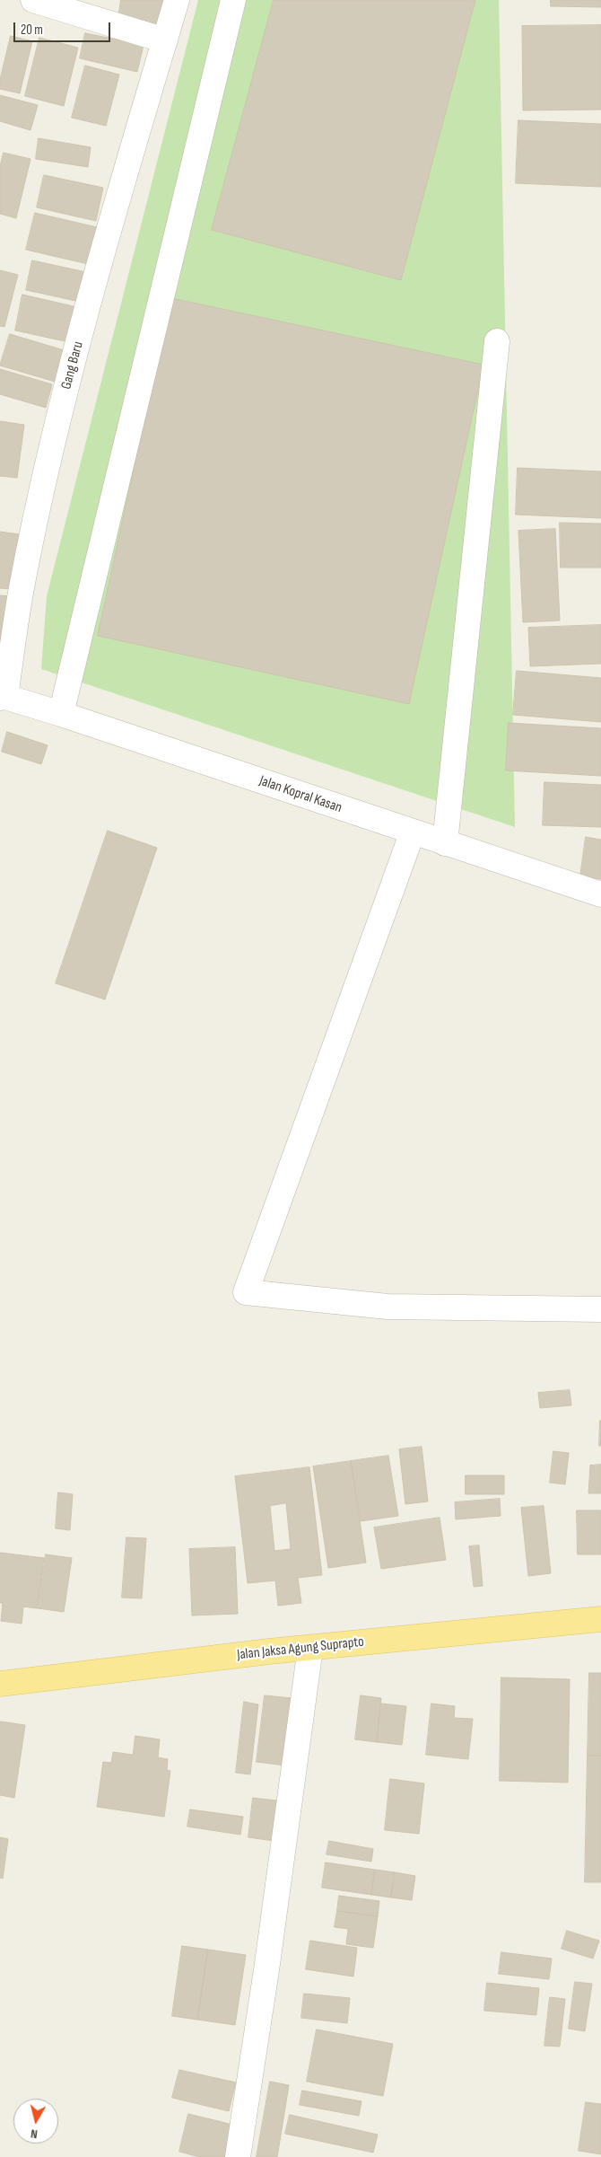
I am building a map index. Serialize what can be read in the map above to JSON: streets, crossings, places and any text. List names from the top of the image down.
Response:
{
  "streets": {
    "main road": ["Jalan Jaksa Agung Suprapto"],
    "street": ["Gang Baru", "Jalan Kopral Kasan"]
  },
  "crossings": [
    ["Gang Baru", "Jalan Kopral Kasan"]
  ],
  "scale_bar": "20 m",
  "north": "bottom"
}
